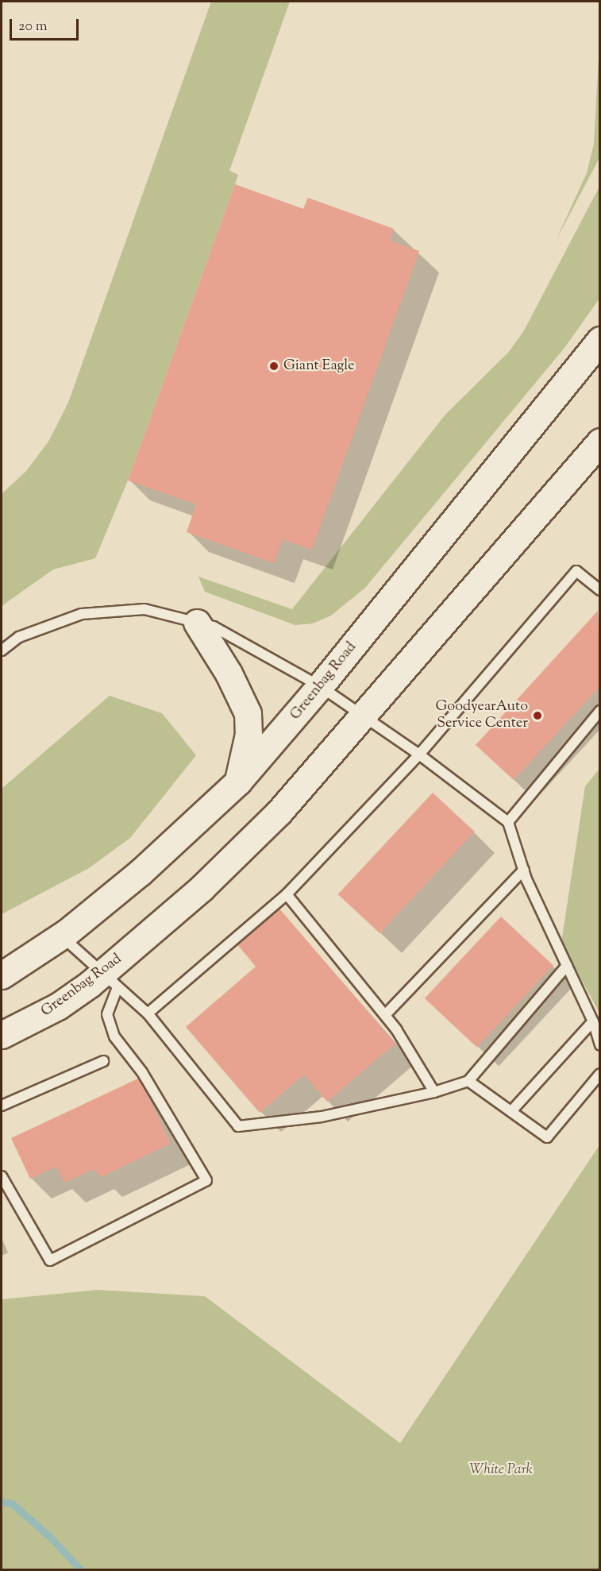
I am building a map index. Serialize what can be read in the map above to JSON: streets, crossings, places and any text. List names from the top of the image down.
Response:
{
  "streets": {
    "main road": ["Greenbag Road"]
  },
  "parks": ["White Park"],
  "places": ["Giant Eagle", "GoodyearAuto Service Center"],
  "scale_bar": "20 m"
}
